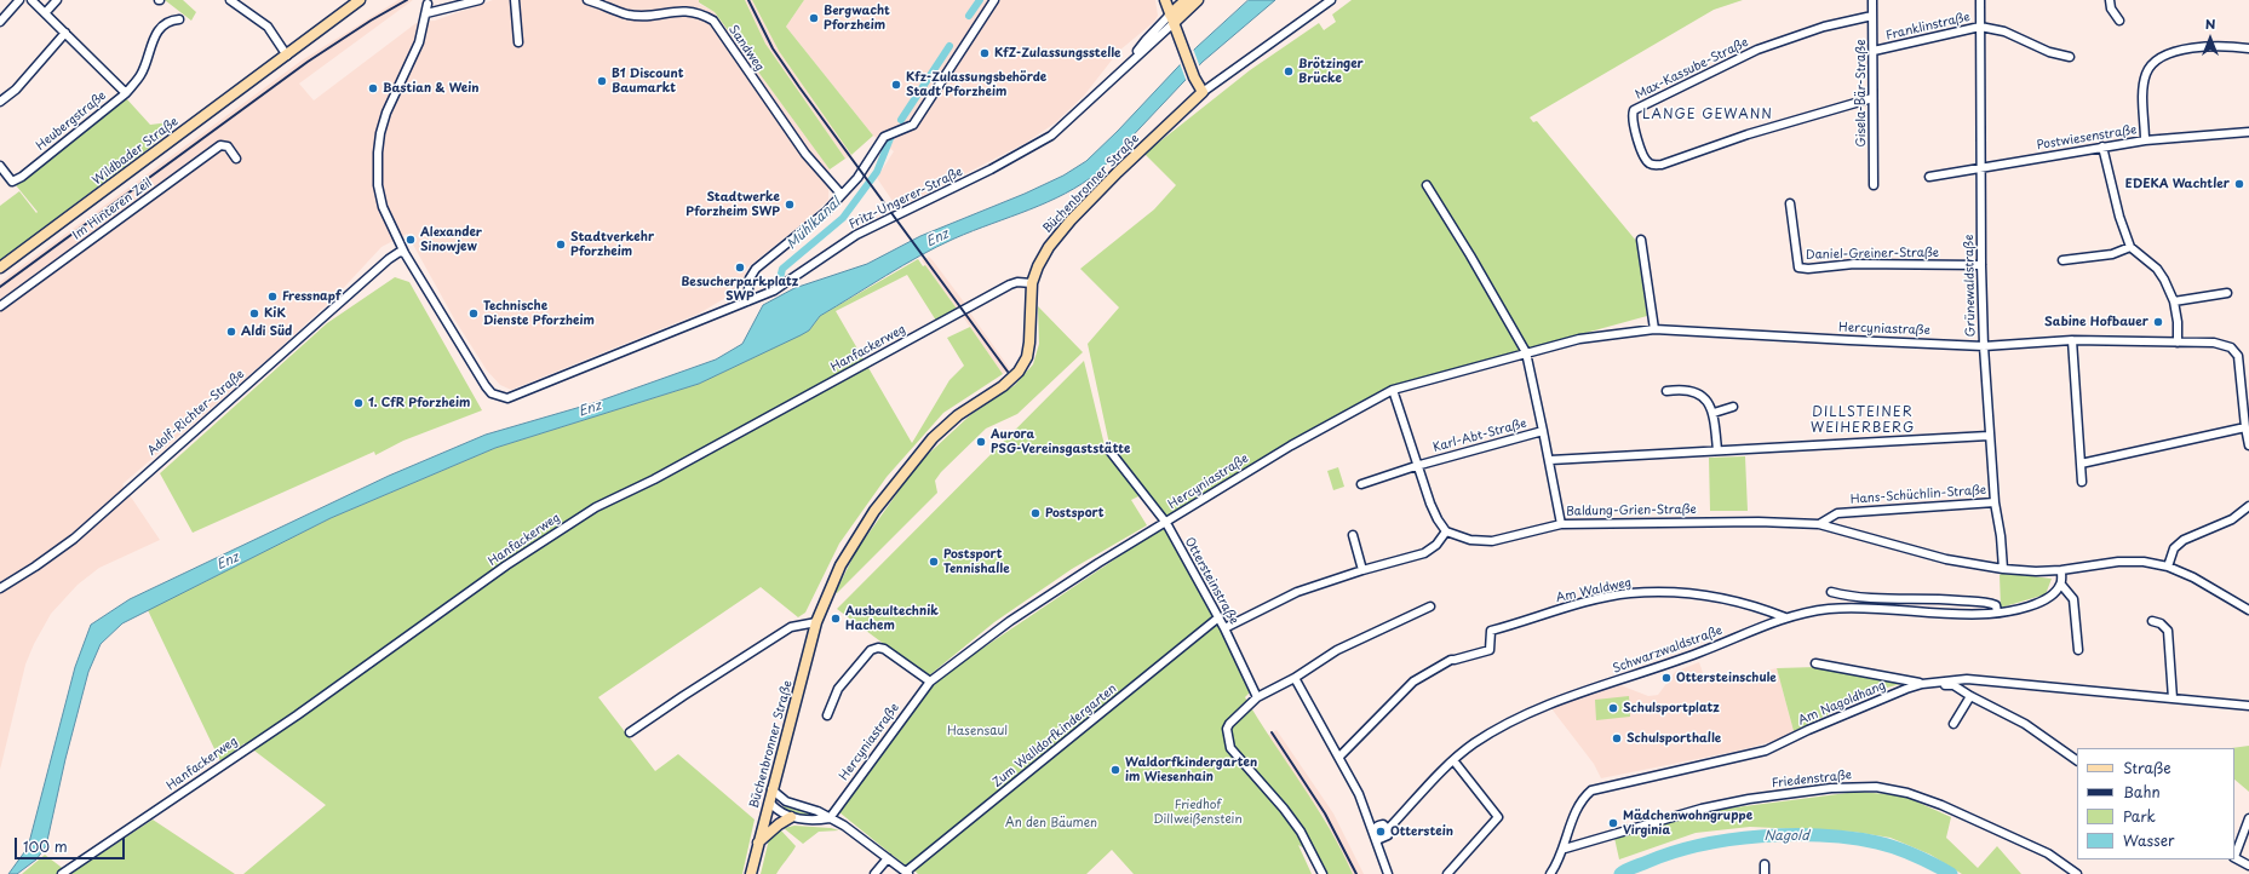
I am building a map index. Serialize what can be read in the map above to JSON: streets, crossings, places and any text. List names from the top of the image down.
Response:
{
  "streets": {
    "main road": ["Wildbader Straße", "Büchenbronner Straße", "Fritz-Ungerer-Straße"],
    "street": [
      "Franklinstraße",
      "Sandweg",
      "Max-Kassube-Straße",
      "Gisela-Bär-Straße",
      "Heubergstraße",
      "Postwiesenstraße",
      "Im Hinteren Zeil",
      "Daniel-Greiner-Straße",
      "Grünewaldstraße",
      "Hercyniastraße",
      "Hanfackerweg",
      "Adolf-Richter-Straße",
      "Karl-Abt-Straße",
      "Hans-Schüchlin-Straße",
      "Baldung-Grien-Straße",
      "Ottersteinstraße",
      "Am Waldweg",
      "Schwarzwaldstraße",
      "Am Nagoldhang",
      "Zum Walldorfkindergarten",
      "Friedenstraße"
    ]
  },
  "crossings": [
    ["Franklinstraße", "Gisela-Bär-Straße"],
    ["Franklinstraße", "Grünewaldstraße"],
    ["Max-Kassube-Straße", "Gisela-Bär-Straße"],
    ["Postwiesenstraße", "Grünewaldstraße"],
    ["Büchenbronner Straße", "Hanfackerweg"],
    ["Fritz-Ungerer-Straße", "Adolf-Richter-Straße"],
    ["Daniel-Greiner-Straße", "Grünewaldstraße"],
    ["Grünewaldstraße", "Hercyniastraße"],
    ["Grünewaldstraße", "Hans-Schüchlin-Straße"],
    ["Grünewaldstraße", "Baldung-Grien-Straße"],
    ["Hercyniastraße", "Ottersteinstraße"],
    ["Karl-Abt-Straße", "Baldung-Grien-Straße"],
    ["Hans-Schüchlin-Straße", "Baldung-Grien-Straße"],
    ["Ottersteinstraße", "Zum Walldorfkindergarten"],
    ["Am Waldweg", "Schwarzwaldstraße"],
    ["Am Nagoldhang", "Friedenstraße"]
  ],
  "districts": ["LANGE GEWANN", "DILLSTEINER WEIHERBERG"],
  "water": ["Mühlkanal", "Enz", "Nagold"],
  "parks": ["Hasensaul", "Friedhof Dillweißenstein", "An den Bäumen"],
  "places": [
    "Bergwacht Pforzheim",
    "KfZ-Zulassungsstelle",
    "Brötzinger Brücke",
    "B1 Discount Baumarkt",
    "Kfz-Zulassungsbehörde Stadt Pforzheim",
    "Bastian & Wein",
    "EDEKA Wachtler",
    "Stadtwerke Pforzheim SWP",
    "Alexander Sinowjew",
    "Stadtverkehr Pforzheim",
    "Besucherparkplatz SWP",
    "Fressnapf",
    "KiK",
    "Technische Dienste Pforzheim",
    "Sabine Hofbauer",
    "Aldi Süd",
    "1. CfR Pforzheim",
    "Aurora PSG-Vereinsgaststätte",
    "Postsport",
    "Postsport Tennishalle",
    "Ausbeultechnik Hachem",
    "Ottersteinschule",
    "Schulsportplatz",
    "Schulsporthalle",
    "Waldorfkindergarten im Wiesenhain",
    "Mädchenwohngruppe Virginia",
    "Otterstein"
  ],
  "legend": [
    "Straße",
    "Bahn",
    "Park",
    "Wasser"
  ],
  "scale_bar": "100 m",
  "north": "top"
}
